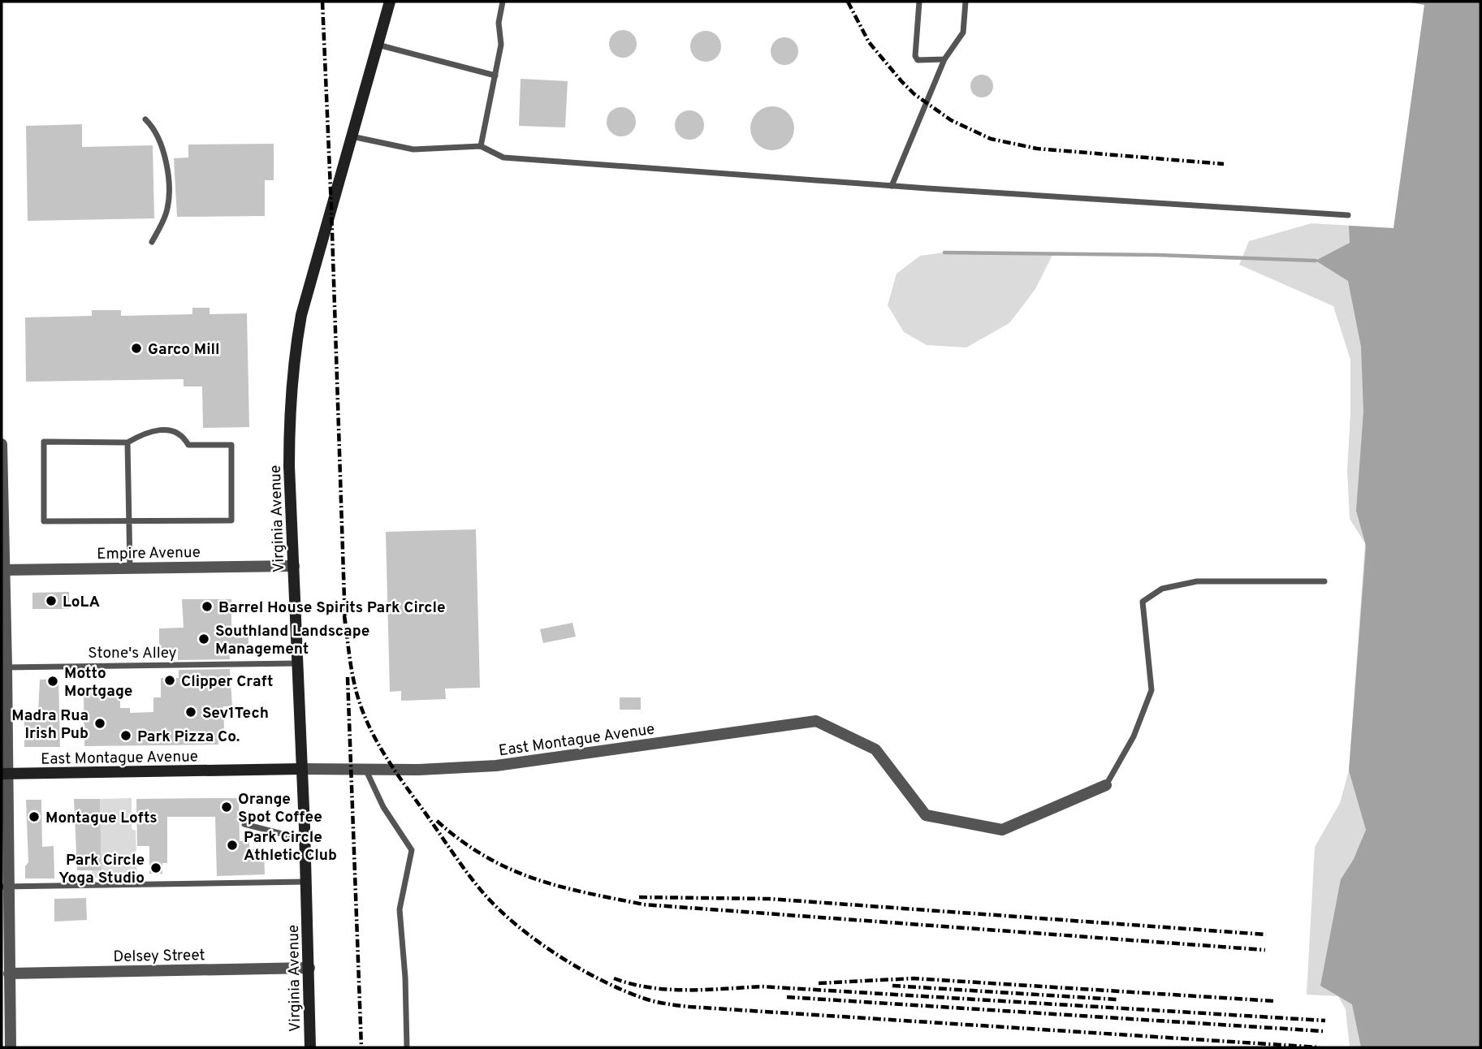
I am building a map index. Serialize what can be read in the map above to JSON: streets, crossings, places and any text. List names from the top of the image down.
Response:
{
  "streets": {
    "main road": ["Virginia Avenue", "East Montague Avenue"],
    "street": ["Empire Avenue", "Delsey Street"],
    "lane": ["Stone's Alley"]
  },
  "crossings": [
    ["Virginia Avenue", "Empire Avenue"],
    ["Virginia Avenue", "Stone's Alley"],
    ["Virginia Avenue", "East Montague Avenue"],
    ["Virginia Avenue", "Delsey Street"]
  ],
  "places": [
    "Garco Mill",
    "LoLA",
    "Barrel House Spirits Park Circle",
    "Southland Landscape Management",
    "Clipper Craft",
    "Motto Mortgage",
    "Sev1Tech",
    "Madra Rua Irish Pub",
    "Park Pizza Co.",
    "Orange Spot Coffee",
    "Montague Lofts",
    "Park Circle Athletic Club",
    "Park Circle Yoga Studio"
  ]
}
